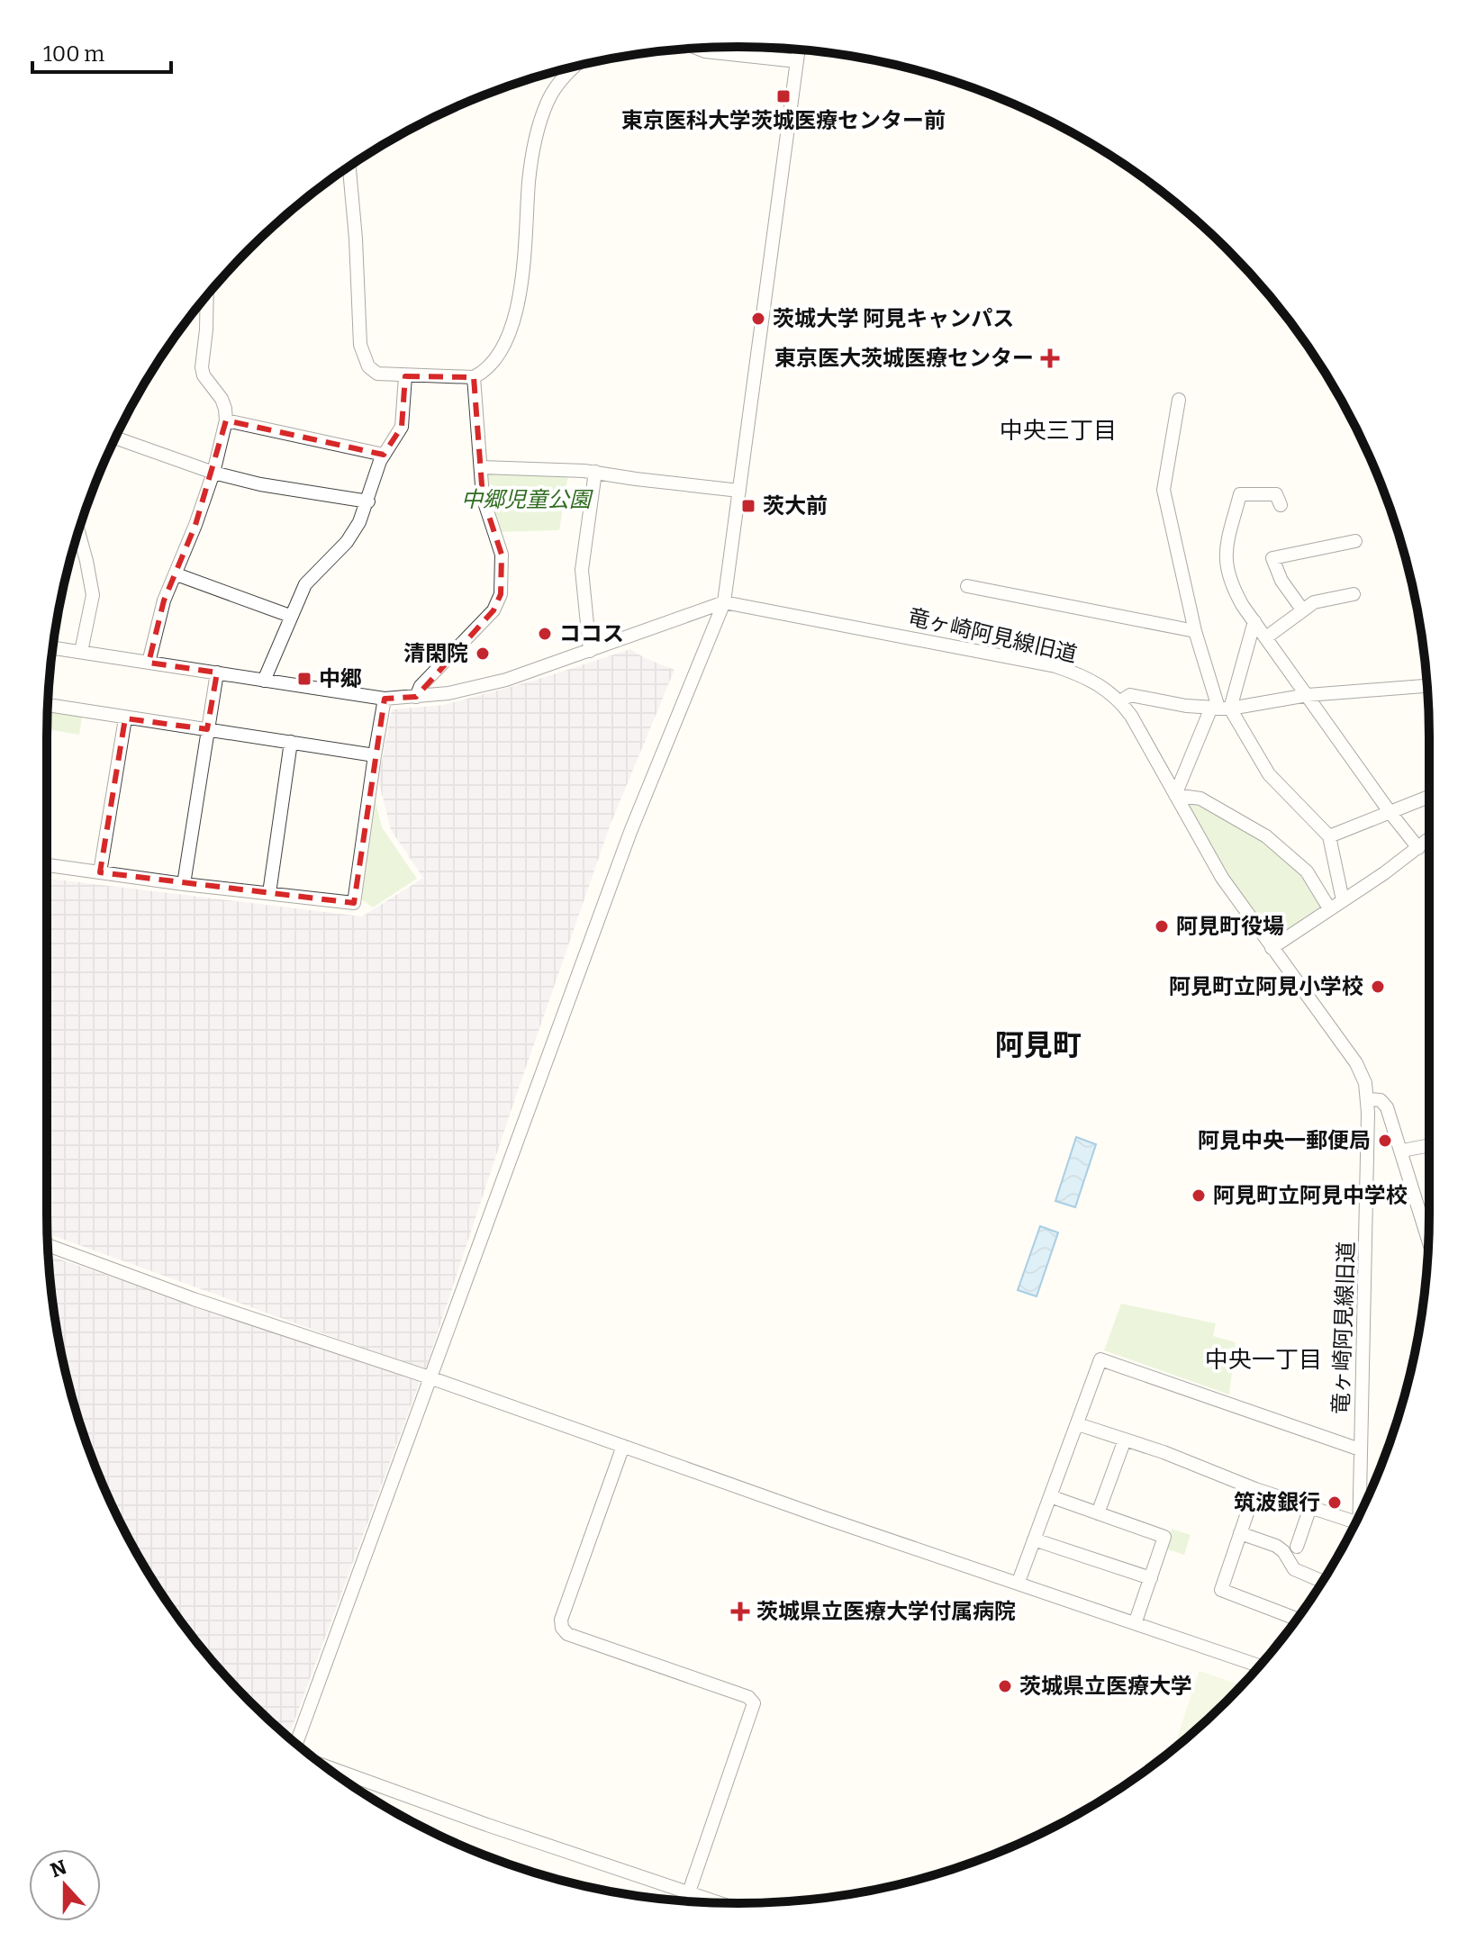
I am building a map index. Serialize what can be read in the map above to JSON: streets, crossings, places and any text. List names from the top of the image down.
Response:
{
  "streets": {
    "street": ["竜ヶ崎阿見線旧道"]
  },
  "districts": ["中央三丁目", "阿見町", "中央一丁目"],
  "parks": ["中郷児童公園"],
  "places": {
    "transit": ["東京医科大学茨城医療センター前", "茨大前", "中郷"],
    "other": [
      "茨城大学 阿見キャンパス",
      "ココス",
      "清閑院",
      "阿見町役場",
      "阿見町立阿見小学校",
      "阿見中央一郵便局",
      "阿見町立阿見中学校",
      "筑波銀行",
      "茨城県立医療大学"
    ],
    "health": ["東京医大茨城医療センター", "茨城県立医療大学付属病院"]
  },
  "scale_bar": "100 m",
  "north": "top"
}
